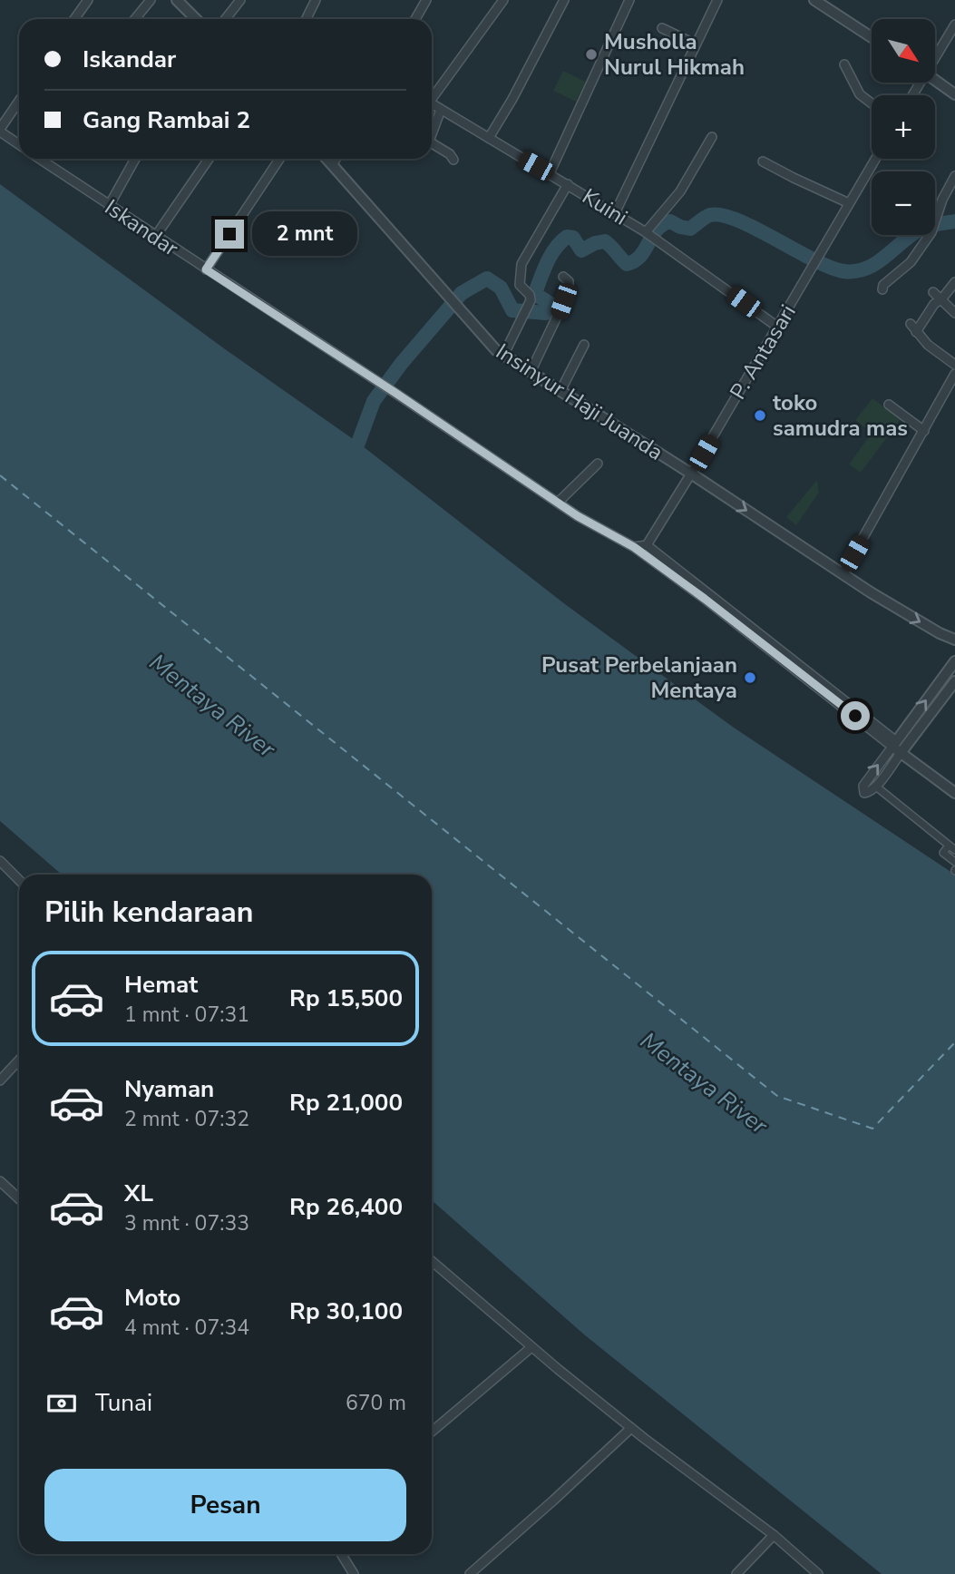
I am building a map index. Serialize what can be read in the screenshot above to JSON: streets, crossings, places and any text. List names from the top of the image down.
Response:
{
  "streets": {
    "street": [
      "Kuini",
      "Iskandar",
      "P. Antasari",
      "Insinyur Haji Juanda"
    ]
  },
  "crossings": [
    ["Kuini", "P. Antasari"],
    ["Iskandar", "P. Antasari"],
    ["P. Antasari", "Insinyur Haji Juanda"]
  ],
  "one_way": ["Insinyur Haji Juanda"],
  "water": ["Mentaya River"],
  "places": ["Musholla Nurul Hikmah", "toko samudra mas", "Pusat Perbelanjaan Mentaya"],
  "north": "bottom right",
  "page": {
    "map_buttons": ["+", "−"],
    "banner": ["Iskandar", "Gang Rambai 2"],
    "bubble": "2 mnt",
    "heading": "Pilih kendaraan",
    "list": [
      {
        "name": "Hemat",
        "note": "1 mnt · 07:31",
        "value": "Rp 15,500"
      },
      {
        "name": "Nyaman",
        "note": "2 mnt · 07:32",
        "value": "Rp 21,000"
      },
      {
        "name": "XL",
        "note": "3 mnt · 07:33",
        "value": "Rp 26,400"
      },
      {
        "name": "Moto",
        "note": "4 mnt · 07:34",
        "value": "Rp 30,100"
      }
    ],
    "pay": ["Tunai", "670 m"],
    "buttons": "Pesan"
  }
}
